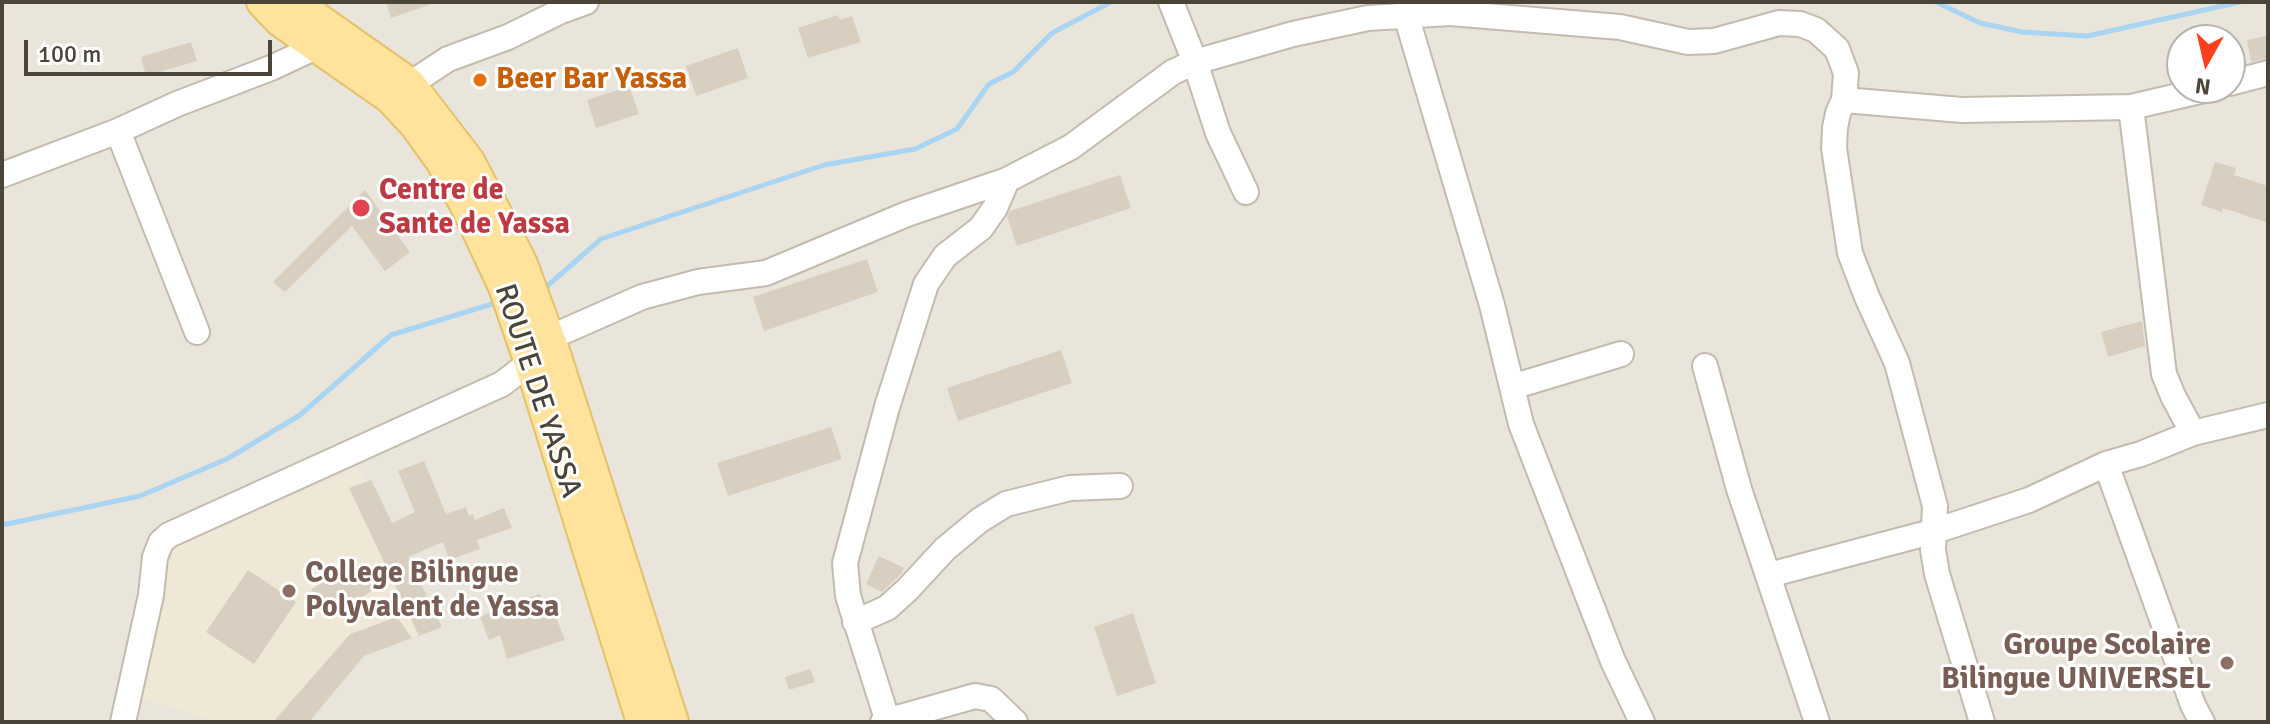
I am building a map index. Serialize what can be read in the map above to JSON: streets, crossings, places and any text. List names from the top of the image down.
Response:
{
  "streets": {
    "main road": ["ROUTE DE YASSA"]
  },
  "places": [
    "Beer Bar Yassa",
    "Centre de Sante de Yassa",
    "College Bilingue Polyvalent de Yassa",
    "Groupe Scolaire Bilingue UNIVERSEL"
  ],
  "scale_bar": "100 m",
  "north": "bottom"
}
